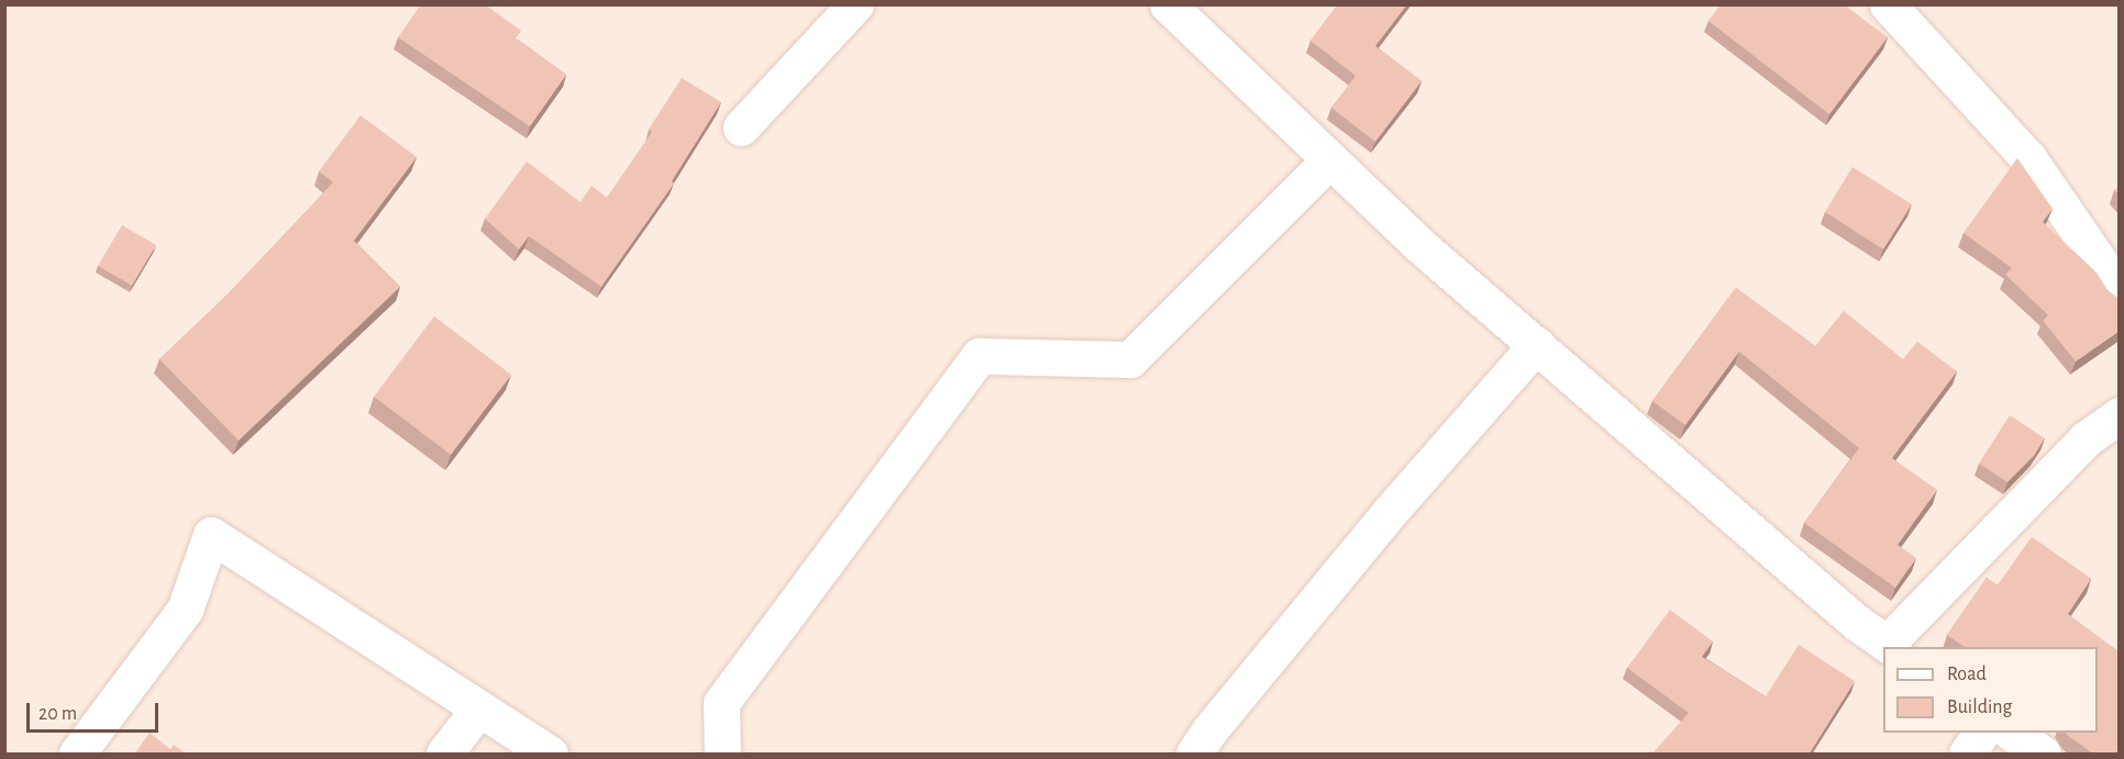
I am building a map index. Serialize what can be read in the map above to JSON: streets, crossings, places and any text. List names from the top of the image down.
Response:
{
  "legend": ["Road", "Building"],
  "scale_bar": "20 m"
}
